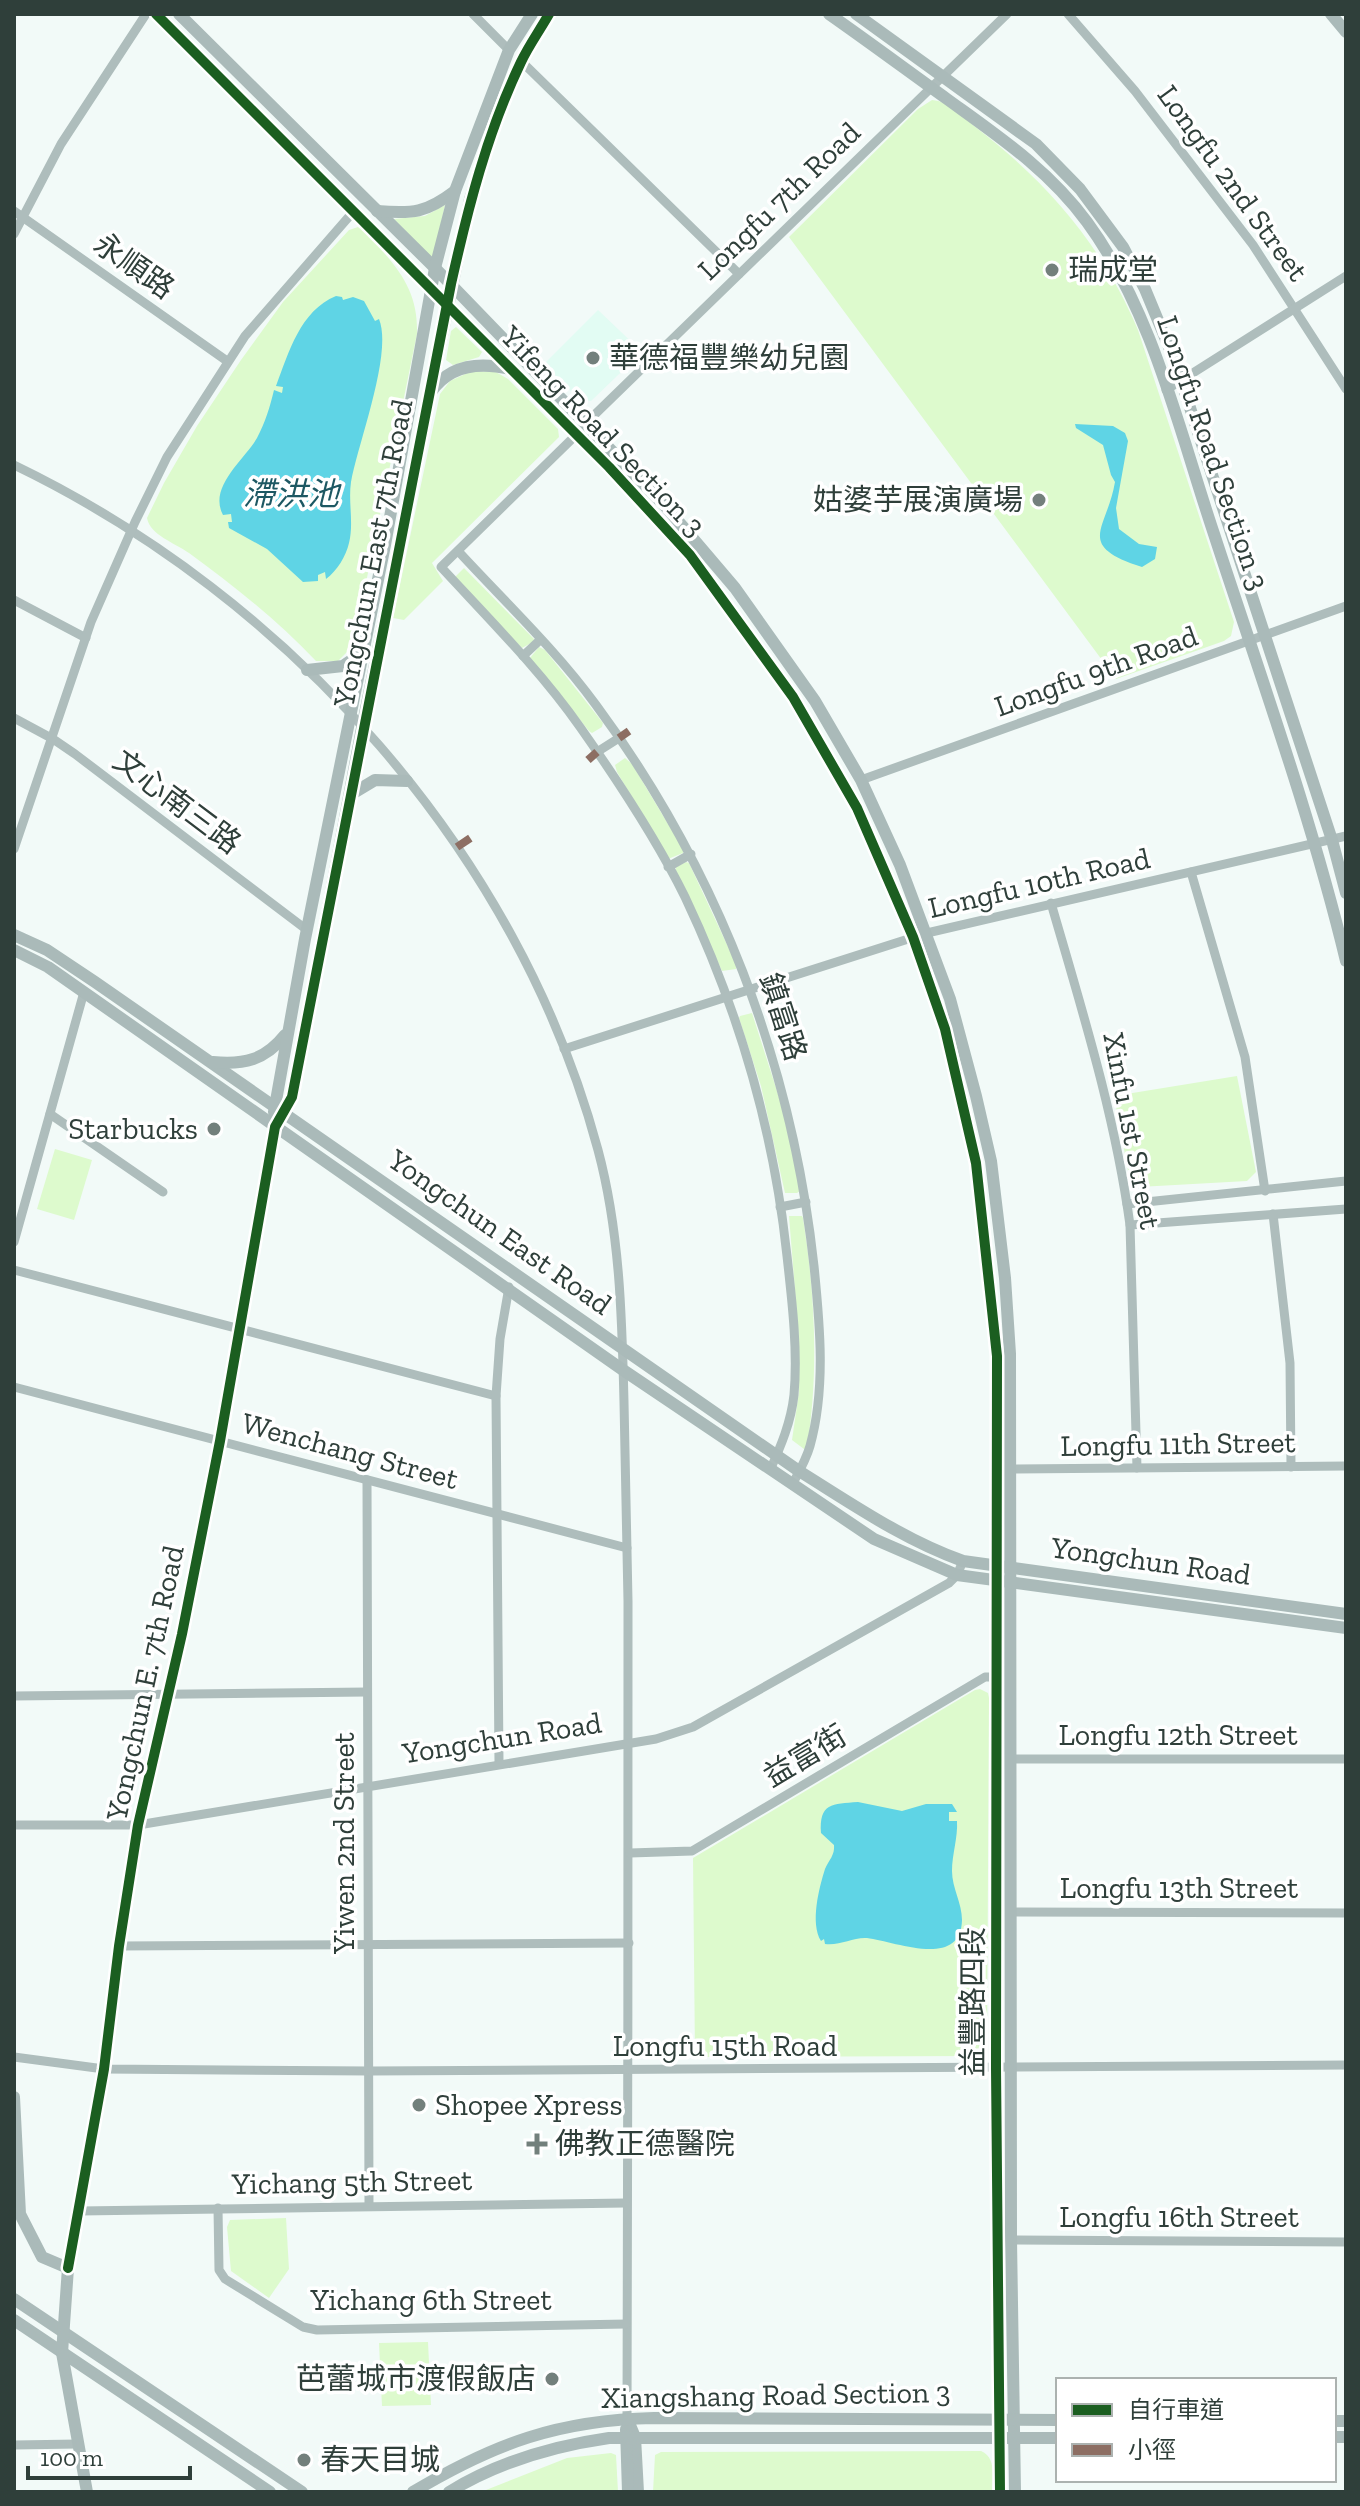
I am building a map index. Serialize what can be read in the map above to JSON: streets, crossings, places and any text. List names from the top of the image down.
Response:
{
  "streets": {
    "street": [
      "Longfu 2nd Street",
      "Longfu 7th Road",
      "永順路",
      "Yifeng Road Section 3",
      "Longfu Road Section 3",
      "Yongchun East 7th Road",
      "Longfu 9th Road",
      "文心南三路",
      "Longfu 10th Road",
      "鎮富路",
      "Xinfu 1st Street",
      "Yongchun East Road",
      "Longfu 11th Street",
      "Wenchang Street",
      "Yongchun Road",
      "Yongchun E. 7th Road",
      "Longfu 12th Street",
      "益富街",
      "Yiwen 2nd Street",
      "Longfu 13th Street",
      "益豐路四段",
      "Longfu 15th Road",
      "Yichang 5th Street",
      "Longfu 16th Street",
      "Yichang 6th Street",
      "Xiangshang Road Section 3"
    ]
  },
  "crossings": [
    ["Longfu 7th Road", "Yifeng Road Section 3"],
    ["Longfu 7th Road", "Longfu Road Section 3"],
    ["Yifeng Road Section 3", "Yongchun East 7th Road"],
    ["Yifeng Road Section 3", "Longfu 9th Road"],
    ["Yifeng Road Section 3", "Longfu 10th Road"],
    ["Yifeng Road Section 3", "Longfu 11th Street"],
    ["Yifeng Road Section 3", "Yongchun Road"],
    ["Yifeng Road Section 3", "益豐路四段"],
    ["Longfu Road Section 3", "Longfu 9th Road"],
    ["Longfu Road Section 3", "Longfu 10th Road"],
    ["Yongchun East 7th Road", "文心南三路"],
    ["Yongchun East 7th Road", "Yongchun East Road"],
    ["Yongchun East 7th Road", "Yongchun E. 7th Road"],
    ["Longfu 10th Road", "鎮富路"],
    ["Longfu 10th Road", "Xinfu 1st Street"],
    ["鎮富路", "Yongchun East Road"],
    ["Xinfu 1st Street", "Longfu 11th Street"],
    ["Yongchun East Road", "Yongchun Road"],
    ["Yongchun East Road", "Yongchun E. 7th Road"],
    ["Wenchang Street", "Yongchun E. 7th Road"],
    ["Wenchang Street", "Yiwen 2nd Street"],
    ["Yongchun Road", "Yongchun E. 7th Road"],
    ["Yongchun Road", "Yiwen 2nd Street"],
    ["Yongchun Road", "益豐路四段"],
    ["Yongchun E. 7th Road", "Longfu 15th Road"],
    ["Yongchun E. 7th Road", "Yichang 5th Street"],
    ["益富街", "益豐路四段"],
    ["Yiwen 2nd Street", "Longfu 15th Road"],
    ["Yiwen 2nd Street", "Yichang 5th Street"],
    ["益豐路四段", "Longfu 15th Road"],
    ["益豐路四段", "Xiangshang Road Section 3"],
    ["Yichang 5th Street", "Yichang 6th Street"]
  ],
  "water": ["滯洪池"],
  "places": {
    "other": [
      "瑞成堂",
      "華德福豐樂幼兒園",
      "姑婆芋展演廣場",
      "Starbucks",
      "Shopee Xpress",
      "芭蕾城市渡假飯店",
      "春天目城"
    ],
    "health": ["佛教正德醫院"]
  },
  "legend": ["自行車道", "小徑"],
  "scale_bar": "100 m"
}
